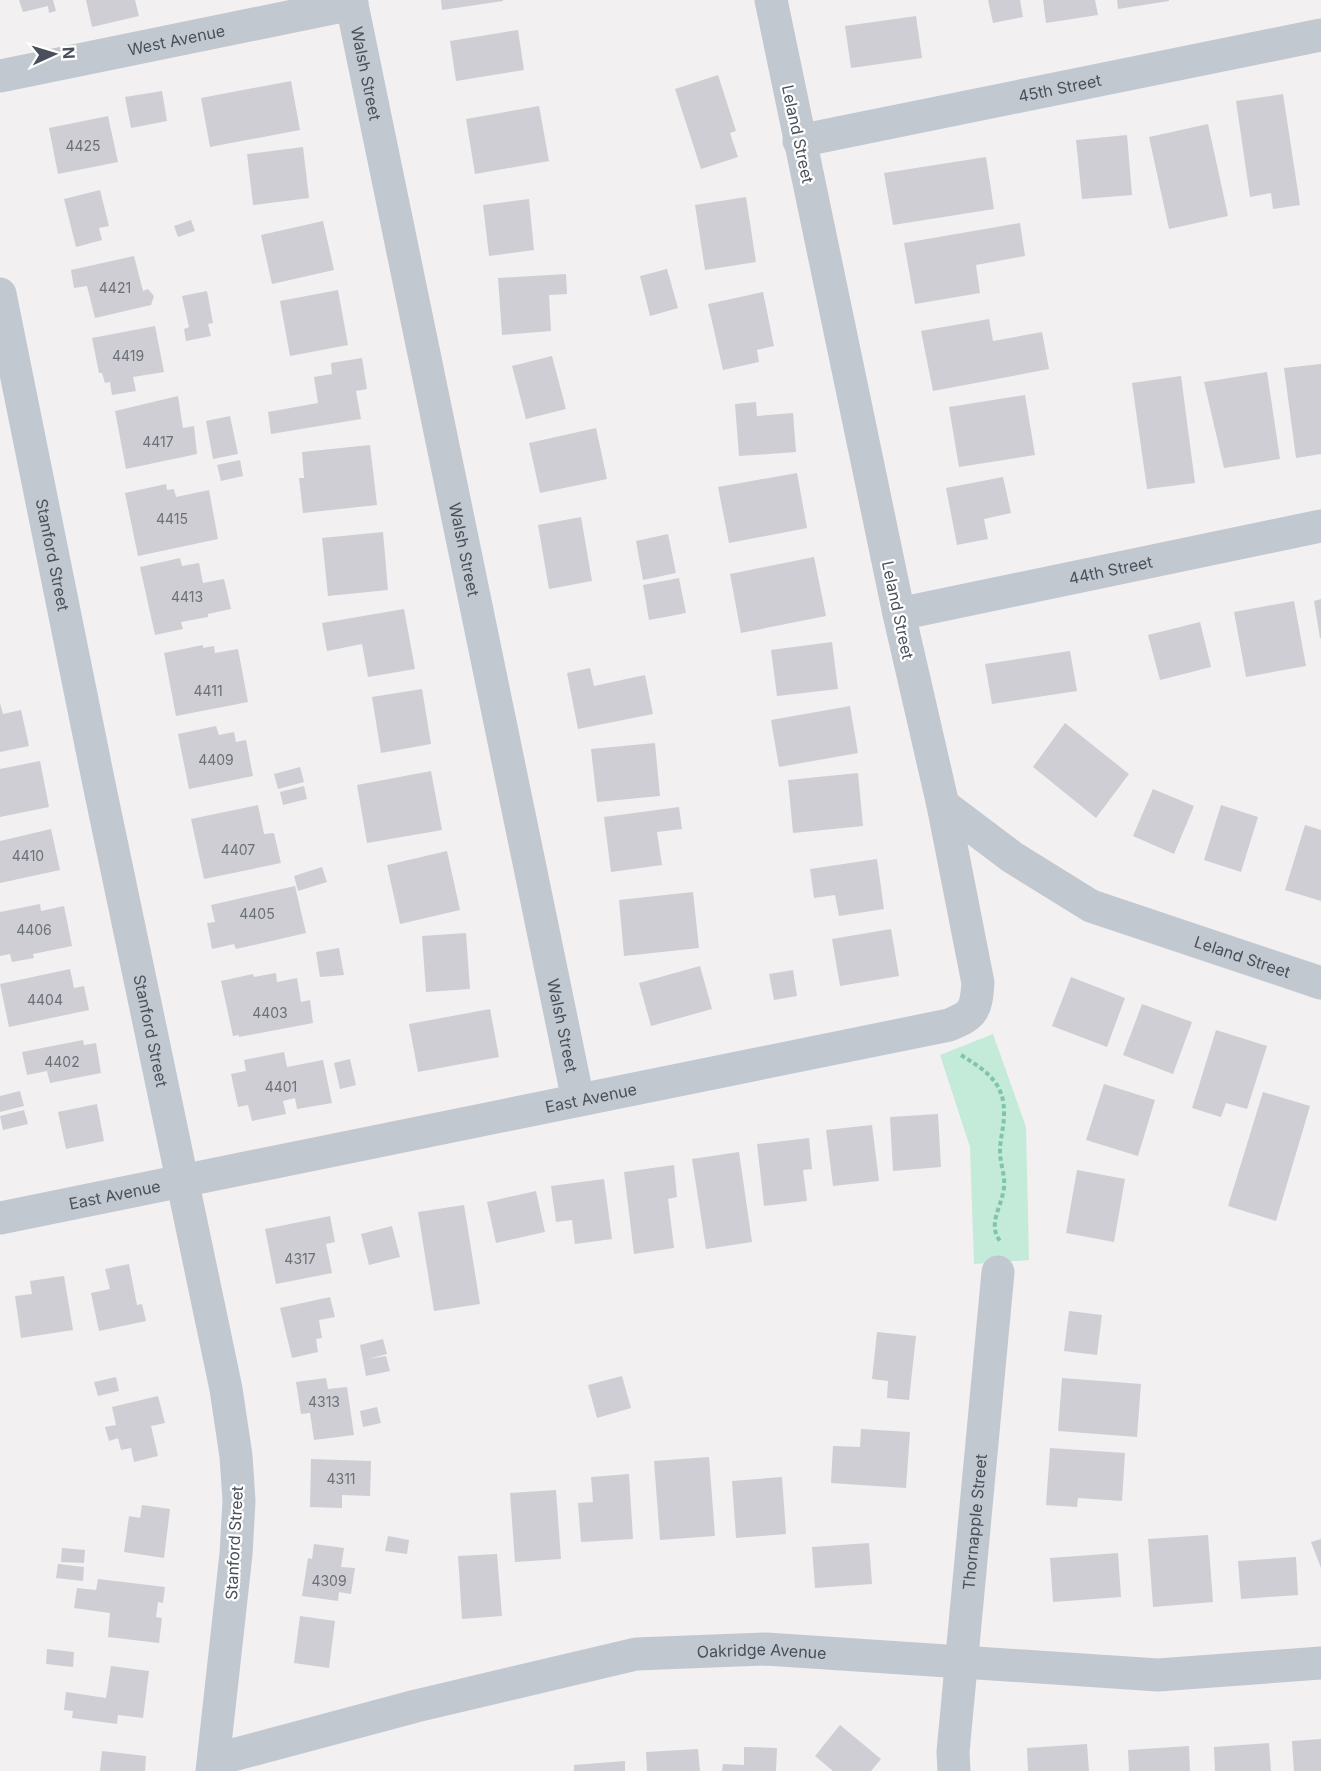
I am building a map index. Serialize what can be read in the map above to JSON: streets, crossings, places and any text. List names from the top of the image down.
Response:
{
  "streets": {
    "street": [
      "West Avenue",
      "Walsh Street",
      "45th Street",
      "Leland Street",
      "Stanford Street",
      "44th Street",
      "East Avenue",
      "Thornapple Street",
      "Oakridge Avenue"
    ]
  },
  "crossings": [
    ["West Avenue", "Walsh Street"],
    ["Walsh Street", "East Avenue"],
    ["45th Street", "Leland Street"],
    ["Leland Street", "44th Street"],
    ["Leland Street", "East Avenue"],
    ["Stanford Street", "East Avenue"],
    ["Stanford Street", "Oakridge Avenue"],
    ["Thornapple Street", "Oakridge Avenue"]
  ],
  "house_numbers": [
    "4425",
    "4421",
    "4419",
    "4417",
    "4415",
    "4413",
    "4411",
    "4409",
    "4407",
    "4410",
    "4405",
    "4406",
    "4404",
    "4403",
    "4402",
    "4401",
    "4317",
    "4313",
    "4311",
    "4309"
  ],
  "north": "right"
}
